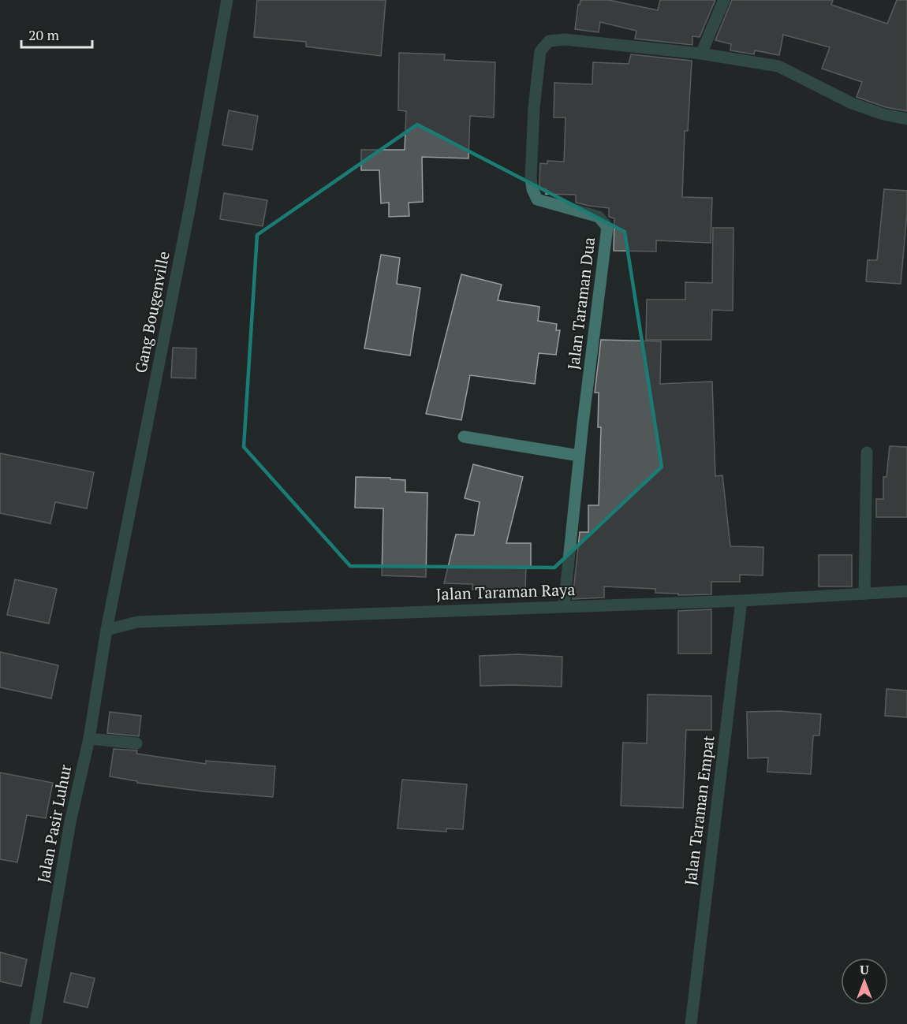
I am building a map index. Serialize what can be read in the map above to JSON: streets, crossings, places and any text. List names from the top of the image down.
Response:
{
  "streets": {
    "street": [
      "Jalan Taraman Dua",
      "Gang Bougenville",
      "Jalan Taraman Raya",
      "Jalan Taraman Empat",
      "Jalan Pasir Luhur"
    ]
  },
  "crossings": [
    ["Jalan Taraman Dua", "Jalan Taraman Raya"],
    ["Gang Bougenville", "Jalan Taraman Raya"],
    ["Gang Bougenville", "Jalan Pasir Luhur"],
    ["Jalan Taraman Raya", "Jalan Taraman Empat"],
    ["Jalan Taraman Raya", "Jalan Pasir Luhur"]
  ],
  "scale_bar": "20 m",
  "north": "top"
}
